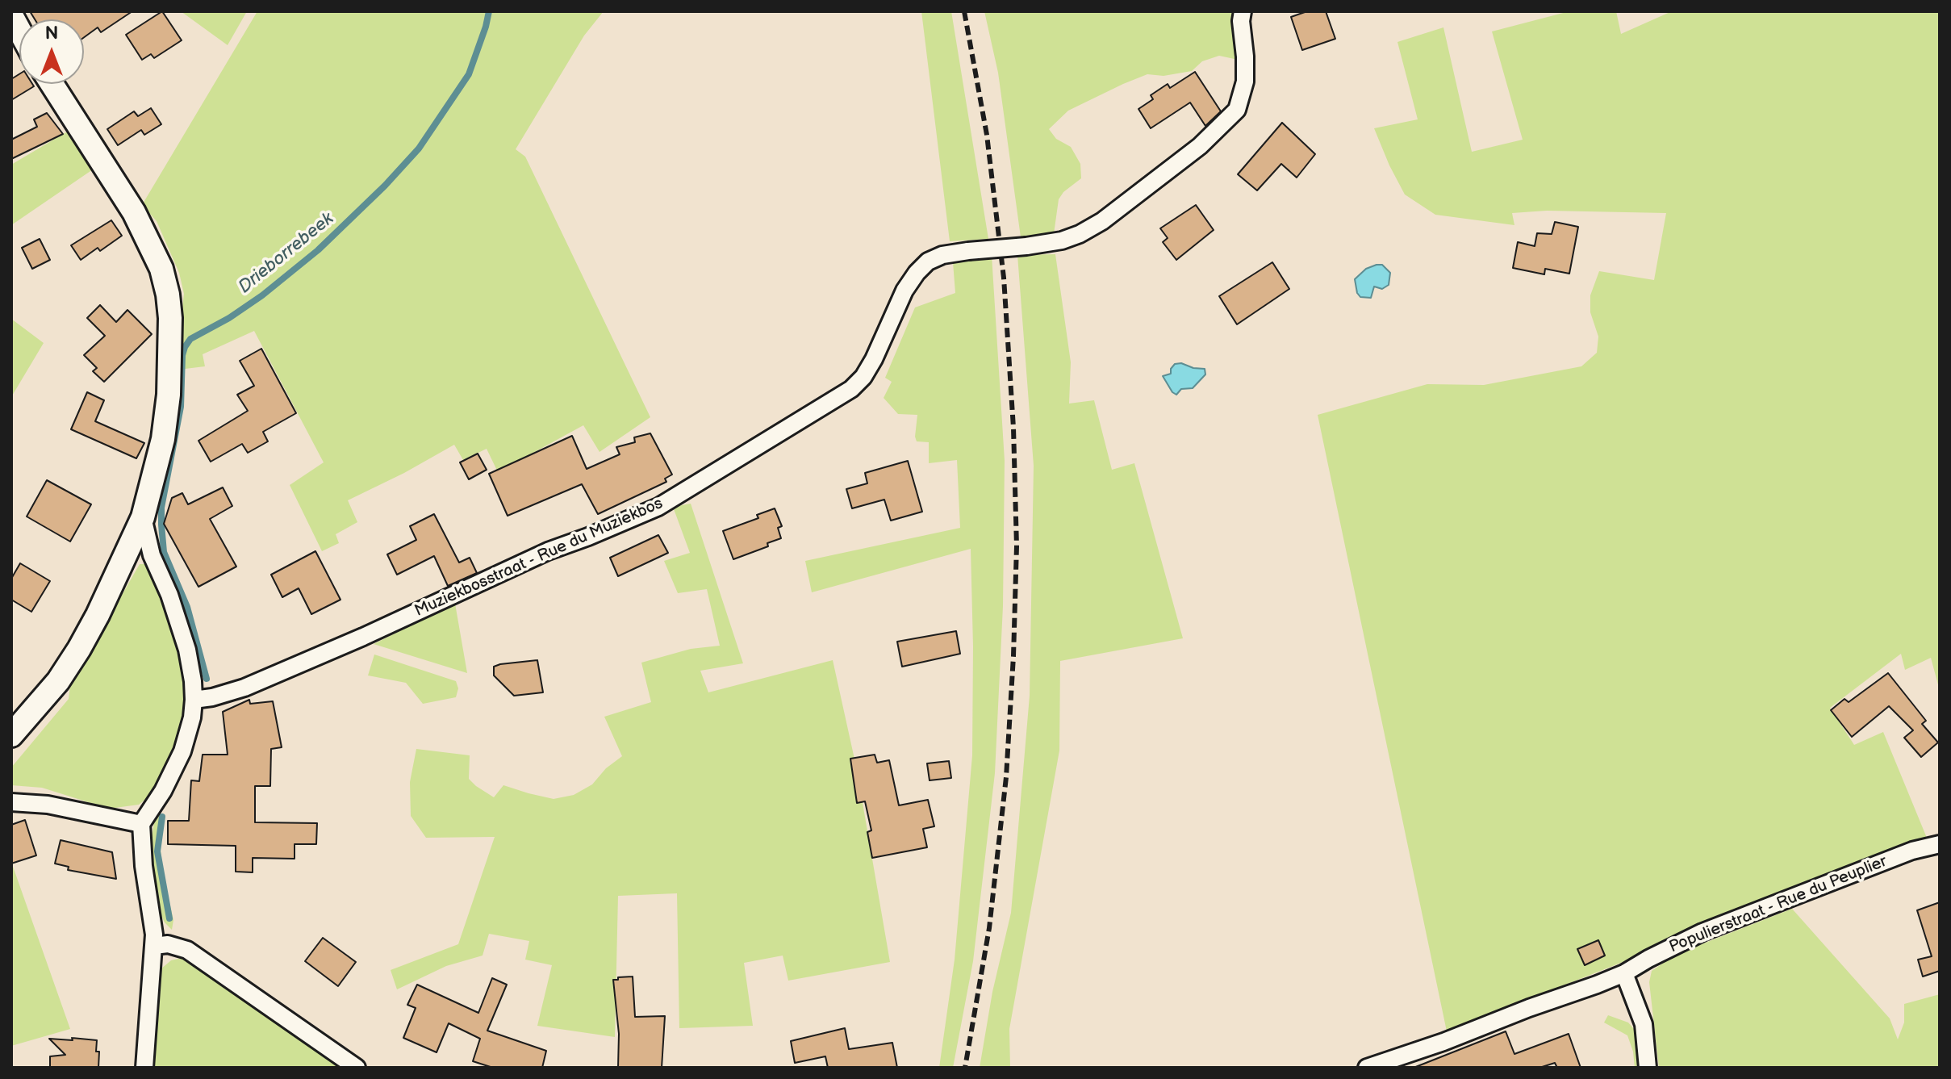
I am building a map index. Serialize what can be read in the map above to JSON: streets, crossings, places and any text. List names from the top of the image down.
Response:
{
  "streets": {
    "street": ["Muziekbosstraat - Rue du Muziekbos", "Populierstraat - Rue du Peuplier"]
  },
  "water": ["Drieborrebeek"],
  "north": "top"
}
